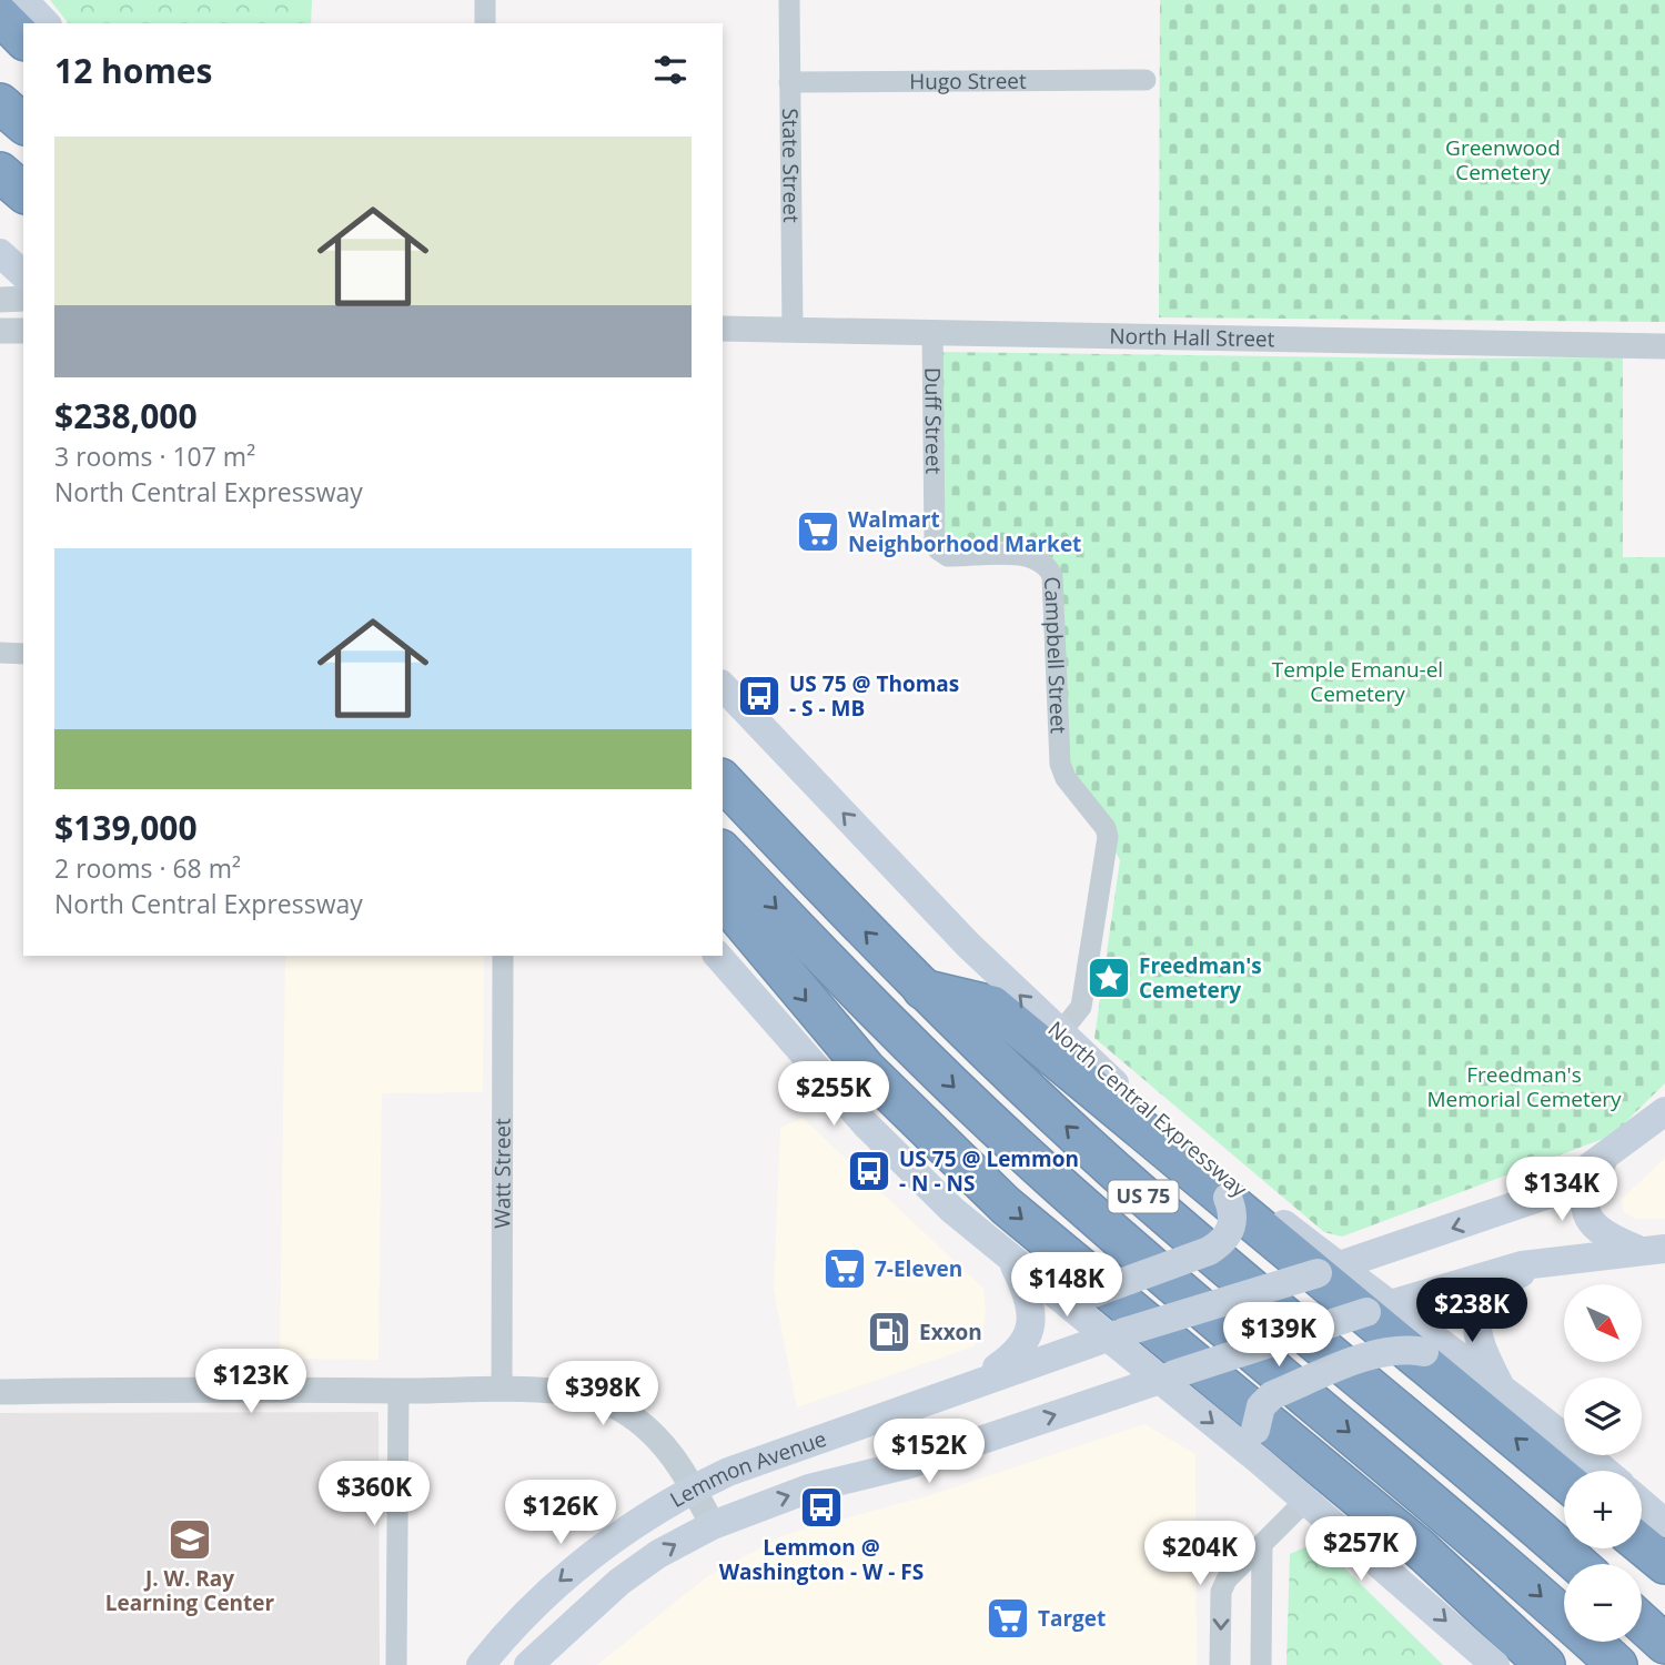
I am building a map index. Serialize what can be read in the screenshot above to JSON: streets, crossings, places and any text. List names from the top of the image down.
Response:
{
  "streets": {
    "highway": ["US 75"],
    "main road": ["North Central Expressway", "Lemmon Avenue"],
    "street": [
      "Hugo Street",
      "State Street",
      "North Hall Street",
      "Duff Street",
      "Campbell Street",
      "Watt Street"
    ]
  },
  "crossings": [
    ["Hugo Street", "State Street"],
    ["State Street", "North Hall Street"],
    ["North Hall Street", "Duff Street"],
    ["Duff Street", "Campbell Street"],
    ["Campbell Street", "North Central Expressway"],
    ["North Central Expressway", "Lemmon Avenue"]
  ],
  "parks": ["Greenwood Cemetery", "Temple Emanu-el Cemetery", "Freedman's Memorial Cemetery"],
  "places": {
    "supermarket": ["Walmart Neighborhood Market", "7-Eleven", "Target"],
    "bus stop": ["US 75 @ Thomas - S - MB", "US 75 @ Lemmon - N - NS", "Lemmon @ Washington - W - FS"],
    "place": ["Freedman's Cemetery"],
    "fuel station": ["Exxon"],
    "school or university": ["J. W. Ray Learning Center"]
  },
  "north": "bottom right",
  "page": {
    "heading": "12 homes",
    "list": [
      {
        "name": "$238,000",
        "note": "3 rooms · 107 m² · North Central Expressway"
      },
      {
        "name": "$139,000",
        "note": "2 rooms · 68 m² · North Central Expressway"
      }
    ],
    "price": [
      "$255K",
      "$134K",
      "$148K",
      "$238K",
      "$139K",
      "$123K",
      "$398K",
      "$152K",
      "$360K",
      "$126K",
      "$257K",
      "$204K"
    ],
    "map_buttons": ["+", "−"]
  }
}
